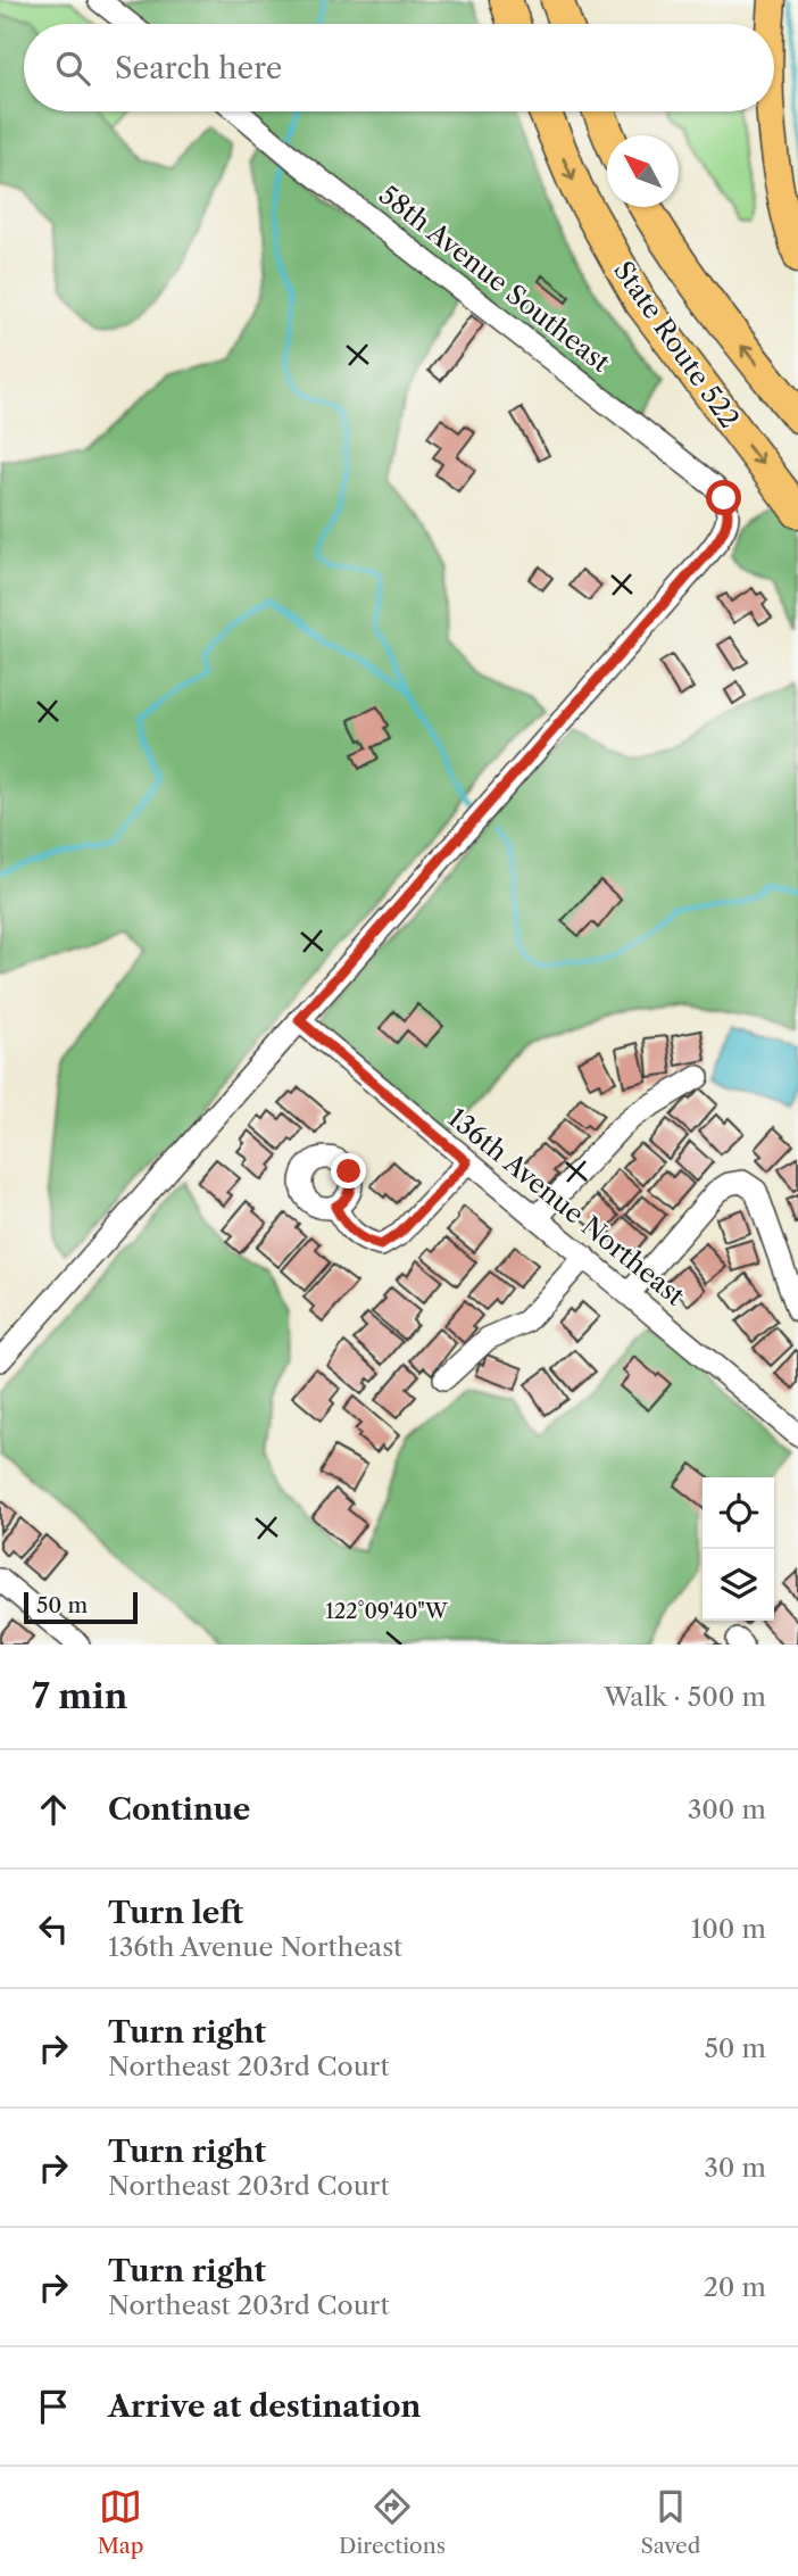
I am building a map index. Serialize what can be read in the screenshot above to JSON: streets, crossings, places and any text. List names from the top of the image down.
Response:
{
  "streets": {
    "highway": ["State Route 522"],
    "street": ["58th Avenue Southeast", "136th Avenue Northeast"]
  },
  "crossings": [
    ["58th Avenue Southeast", "136th Avenue Northeast"]
  ],
  "scale_bar": "50 m",
  "north": "top left",
  "page": {
    "search": "Search here",
    "scale": "50 m",
    "heading": ["7 min", "Walk · 500 m"],
    "list": [
      ["Continue", "300 m"],
      ["Turn left", "136th Avenue Northeast", "100 m"],
      ["Turn right", "Northeast 203rd Court", "50 m"],
      ["Turn right", "Northeast 203rd Court", "30 m"],
      ["Turn right", "Northeast 203rd Court", "20 m"],
      "Arrive at destination"
    ],
    "nav": ["Map", "Directions", "Saved"]
  },
  "coordinates": ["122°09'40\"W"]
}
